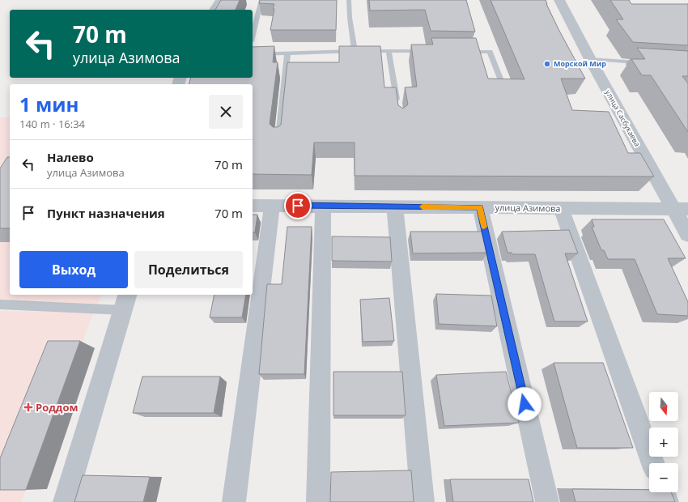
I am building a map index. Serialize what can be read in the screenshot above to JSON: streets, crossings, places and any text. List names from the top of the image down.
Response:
{
  "streets": {
    "street": ["улица Сасбукаева", "улица Азимова"]
  },
  "crossings": [
    ["улица Сасбукаева", "улица Азимова"]
  ],
  "places": {
    "other": ["Морской Мир"],
    "health": ["Роддом"]
  },
  "north": "bottom",
  "page": {
    "turn": ["70 m", "улица Азимова"],
    "heading": ["1 мин", "140 m · 16:34"],
    "list": [
      {
        "name": "Налево",
        "note": "улица Азимова",
        "value": "70 m"
      },
      {
        "name": "Пункт назначения",
        "value": "70 m"
      }
    ],
    "buttons": ["Выход", "Поделиться"],
    "map_buttons": ["+", "−"]
  }
}
